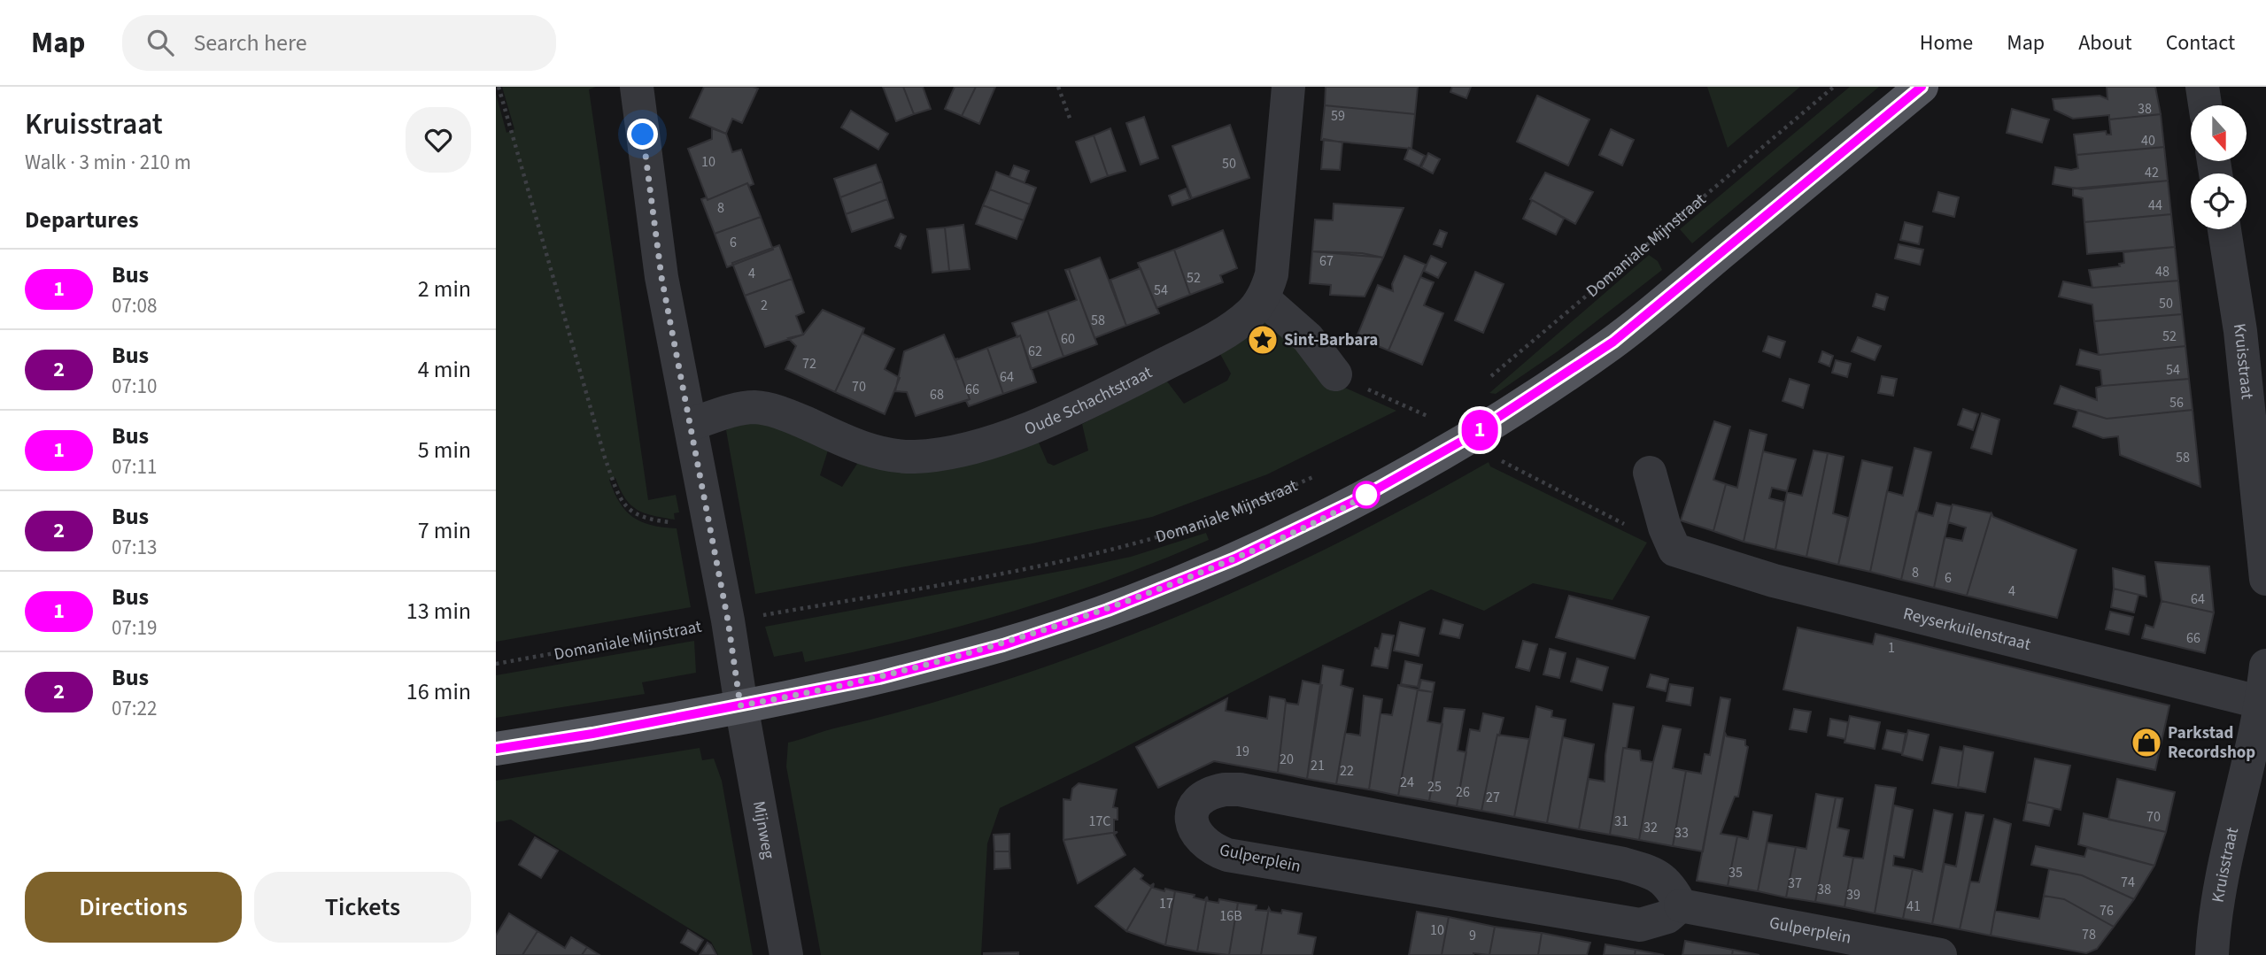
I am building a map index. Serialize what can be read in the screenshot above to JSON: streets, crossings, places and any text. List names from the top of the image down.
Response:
{
  "streets": {
    "street": [
      "Kruisstraat",
      "Oude Schachtstraat",
      "Reyserkuilenstraat",
      "Mijnweg",
      "Gulperplein"
    ],
    "path": ["Domaniale Mijnstraat"]
  },
  "crossings": [
    ["Domaniale Mijnstraat", "Mijnweg"],
    ["Kruisstraat", "Reyserkuilenstraat"],
    ["Oude Schachtstraat", "Mijnweg"]
  ],
  "places": {
    "place": ["Sint-Barbara"],
    "shop": ["Parkstad Recordshop"]
  },
  "lines": ["bus line 1"],
  "house_numbers": [
    "38",
    "59",
    "40",
    "10",
    "50",
    "42",
    "44",
    "8",
    "6",
    "67",
    "48",
    "4",
    "52",
    "54",
    "50",
    "2",
    "58",
    "52",
    "60",
    "62",
    "72",
    "54",
    "64",
    "70",
    "66",
    "68",
    "56",
    "58",
    "8",
    "6",
    "4",
    "64",
    "66",
    "1",
    "19",
    "20",
    "21",
    "22",
    "24",
    "25",
    "26",
    "27",
    "70",
    "17C",
    "31",
    "32",
    "33",
    "35",
    "74",
    "37",
    "38",
    "39",
    "17",
    "41",
    "76",
    "16B",
    "10",
    "78",
    "9"
  ],
  "north": "bottom",
  "page": {
    "header": "Map",
    "search": "Search here",
    "nav": [
      "Home",
      "Map",
      "About",
      "Contact"
    ],
    "heading": [
      ["Kruisstraat", "Walk · 3 min · 210 m"],
      "Departures"
    ],
    "on_map": "1",
    "list": [
      {
        "mark": "1",
        "name": "Bus",
        "note": "07:08",
        "value": "2 min"
      },
      {
        "mark": "2",
        "name": "Bus",
        "note": "07:10",
        "value": "4 min"
      },
      {
        "mark": "1",
        "name": "Bus",
        "note": "07:11",
        "value": "5 min"
      },
      {
        "mark": "2",
        "name": "Bus",
        "note": "07:13",
        "value": "7 min"
      },
      {
        "mark": "1",
        "name": "Bus",
        "note": "07:19",
        "value": "13 min"
      },
      {
        "mark": "2",
        "name": "Bus",
        "note": "07:22",
        "value": "16 min"
      }
    ],
    "buttons": ["Directions", "Tickets"]
  }
}
